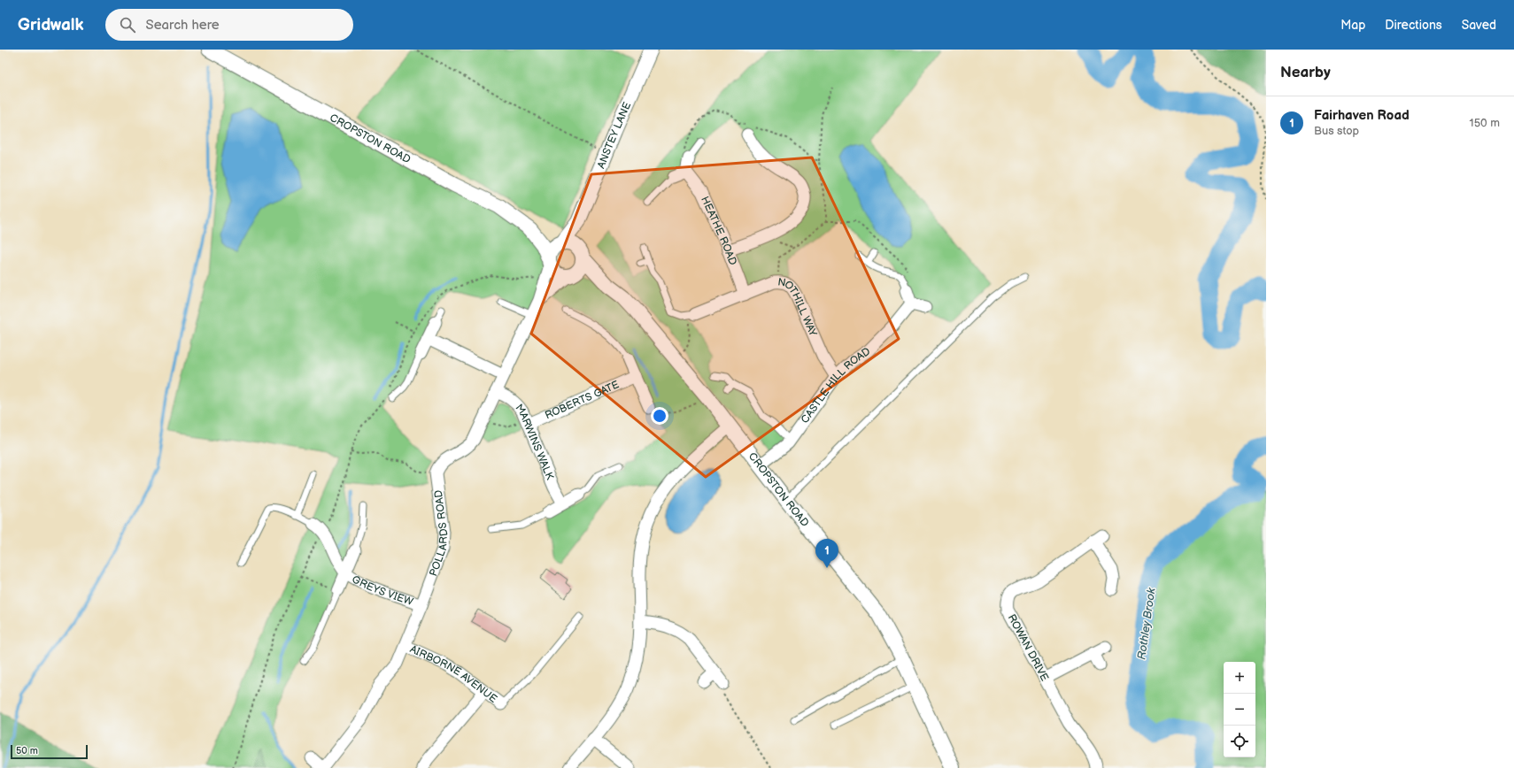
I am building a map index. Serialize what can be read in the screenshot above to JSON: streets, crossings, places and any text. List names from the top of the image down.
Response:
{
  "streets": {
    "street": [
      "ANSTEY LANE",
      "CROPSTON ROAD",
      "HEATHE ROAD",
      "NOTHILL WAY",
      "CASTLE HILL ROAD",
      "ROBERTS GATE",
      "MARWINS WALK",
      "POLLARDS ROAD",
      "GREYS VIEW",
      "ROWAN DRIVE",
      "AIRBORNE AVENUE"
    ]
  },
  "crossings": [
    ["ANSTEY LANE", "CROPSTON ROAD"],
    ["ANSTEY LANE", "POLLARDS ROAD"],
    ["CROPSTON ROAD", "CASTLE HILL ROAD"],
    ["CROPSTON ROAD", "POLLARDS ROAD"],
    ["HEATHE ROAD", "NOTHILL WAY"],
    ["NOTHILL WAY", "CASTLE HILL ROAD"],
    ["ROBERTS GATE", "MARWINS WALK"],
    ["MARWINS WALK", "POLLARDS ROAD"],
    ["POLLARDS ROAD", "GREYS VIEW"],
    ["POLLARDS ROAD", "AIRBORNE AVENUE"]
  ],
  "water": ["Rothley Brook"],
  "scale_bar": "50 m",
  "page": {
    "header": "Gridwalk",
    "search": "Search here",
    "nav": ["Map", "Directions", "Saved"],
    "heading": "Nearby",
    "list": [
      {
        "mark": "1",
        "name": "Fairhaven Road",
        "note": "Bus stop",
        "value": "150 m"
      }
    ],
    "pins": "1",
    "map_buttons": ["+", "−"],
    "scale": "50 m"
  }
}
